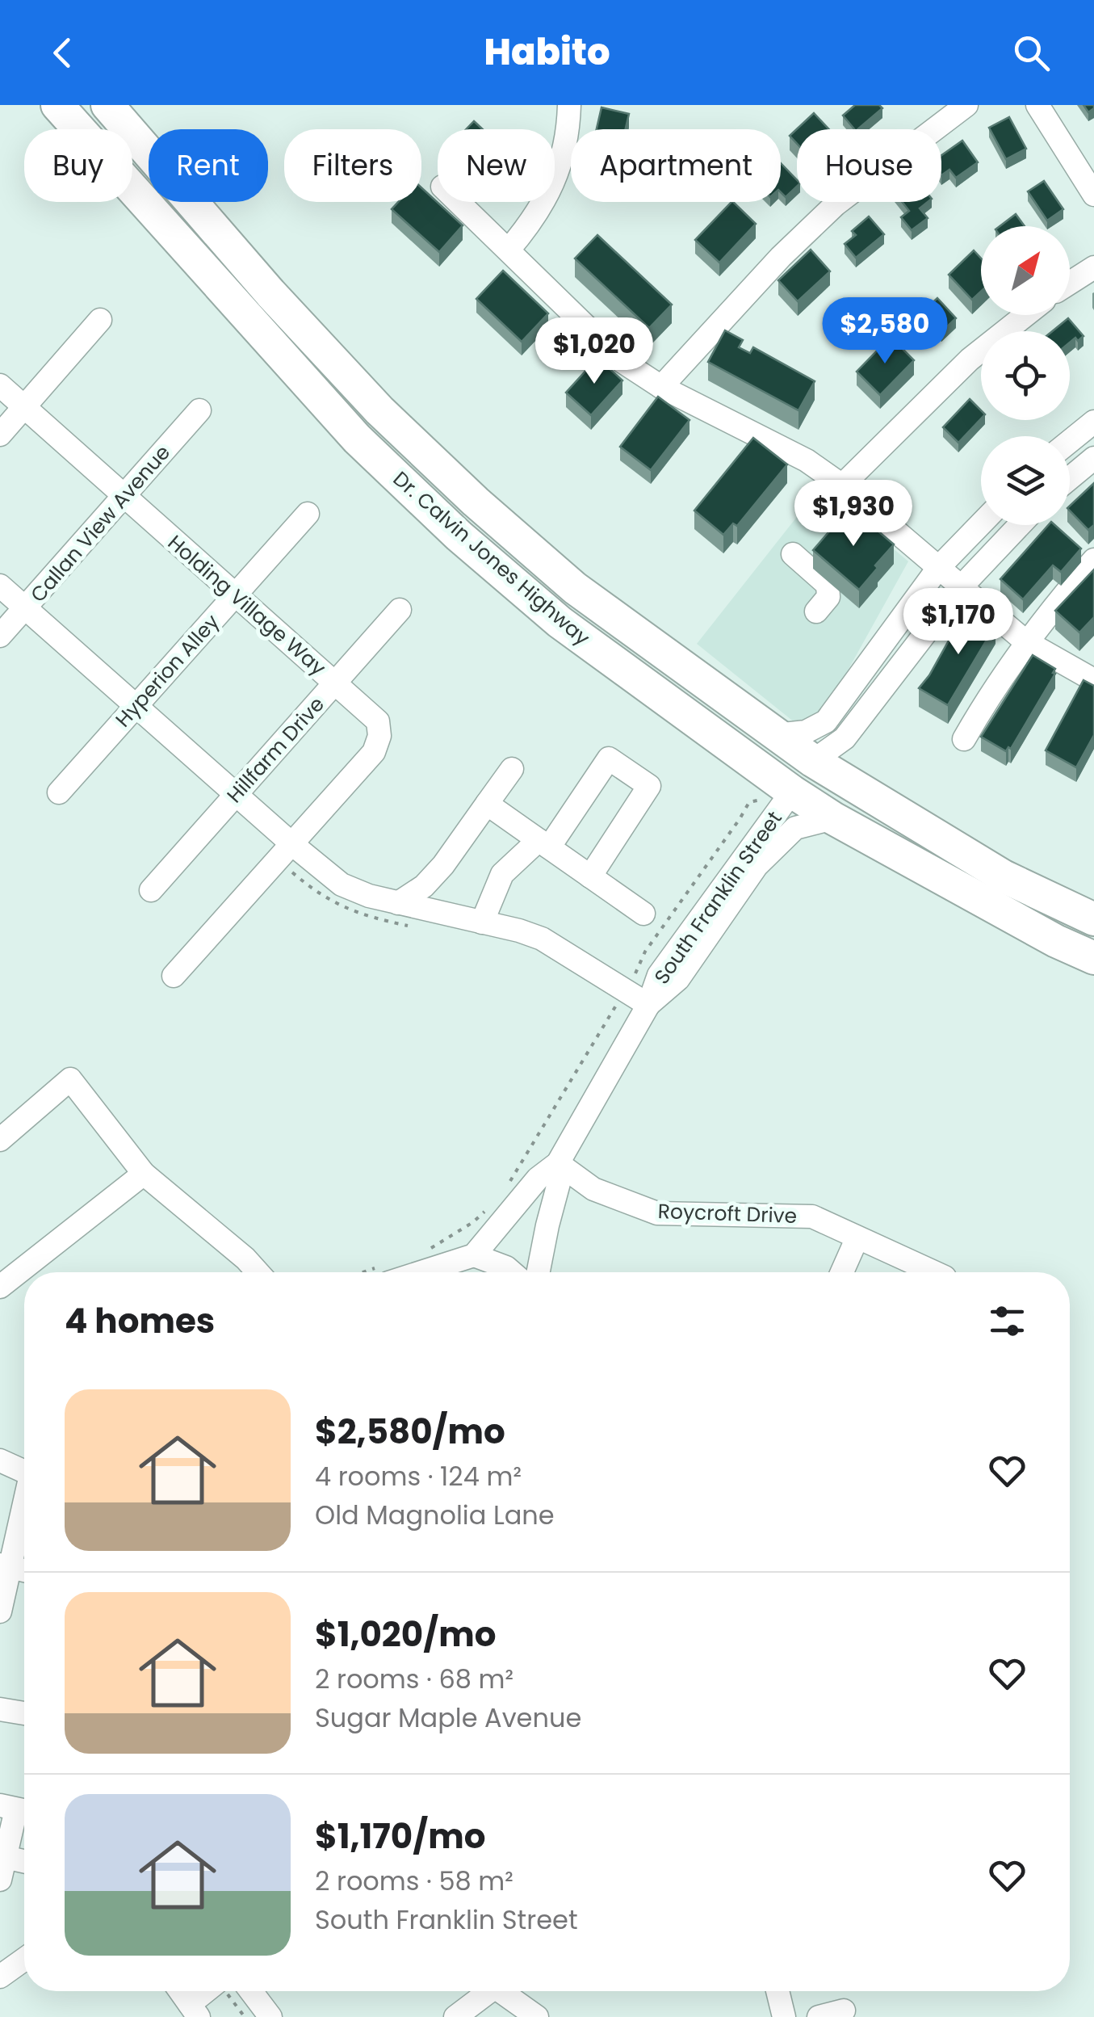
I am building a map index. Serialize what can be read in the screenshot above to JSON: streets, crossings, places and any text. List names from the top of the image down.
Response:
{
  "streets": {
    "highway": ["Dr. Calvin Jones Highway"],
    "street": [
      "Callan View Avenue",
      "Holding Village Way",
      "Hyperion Alley",
      "Hillfarm Drive",
      "South Franklin Street",
      "Roycroft Drive"
    ]
  },
  "crossings": [
    ["Callan View Avenue", "Holding Village Way"],
    ["Dr. Calvin Jones Highway", "South Franklin Street"],
    ["Holding Village Way", "Hyperion Alley"],
    ["Holding Village Way", "Hillfarm Drive"],
    ["South Franklin Street", "Roycroft Drive"]
  ],
  "north": "top right",
  "page": {
    "header": "Habito",
    "chip": [
      "Buy",
      "Rent",
      "Filters",
      "New",
      "Apartment",
      "House"
    ],
    "price": [
      "$2,580",
      "$1,020",
      "$1,930",
      "$1,170"
    ],
    "heading": "4 homes",
    "list": [
      {
        "name": "$2,580/mo",
        "note": "4 rooms · 124 m² · Old Magnolia Lane"
      },
      {
        "name": "$1,020/mo",
        "note": "2 rooms · 68 m² · Sugar Maple Avenue"
      },
      {
        "name": "$1,170/mo",
        "note": "2 rooms · 58 m² · South Franklin Street"
      }
    ]
  }
}
